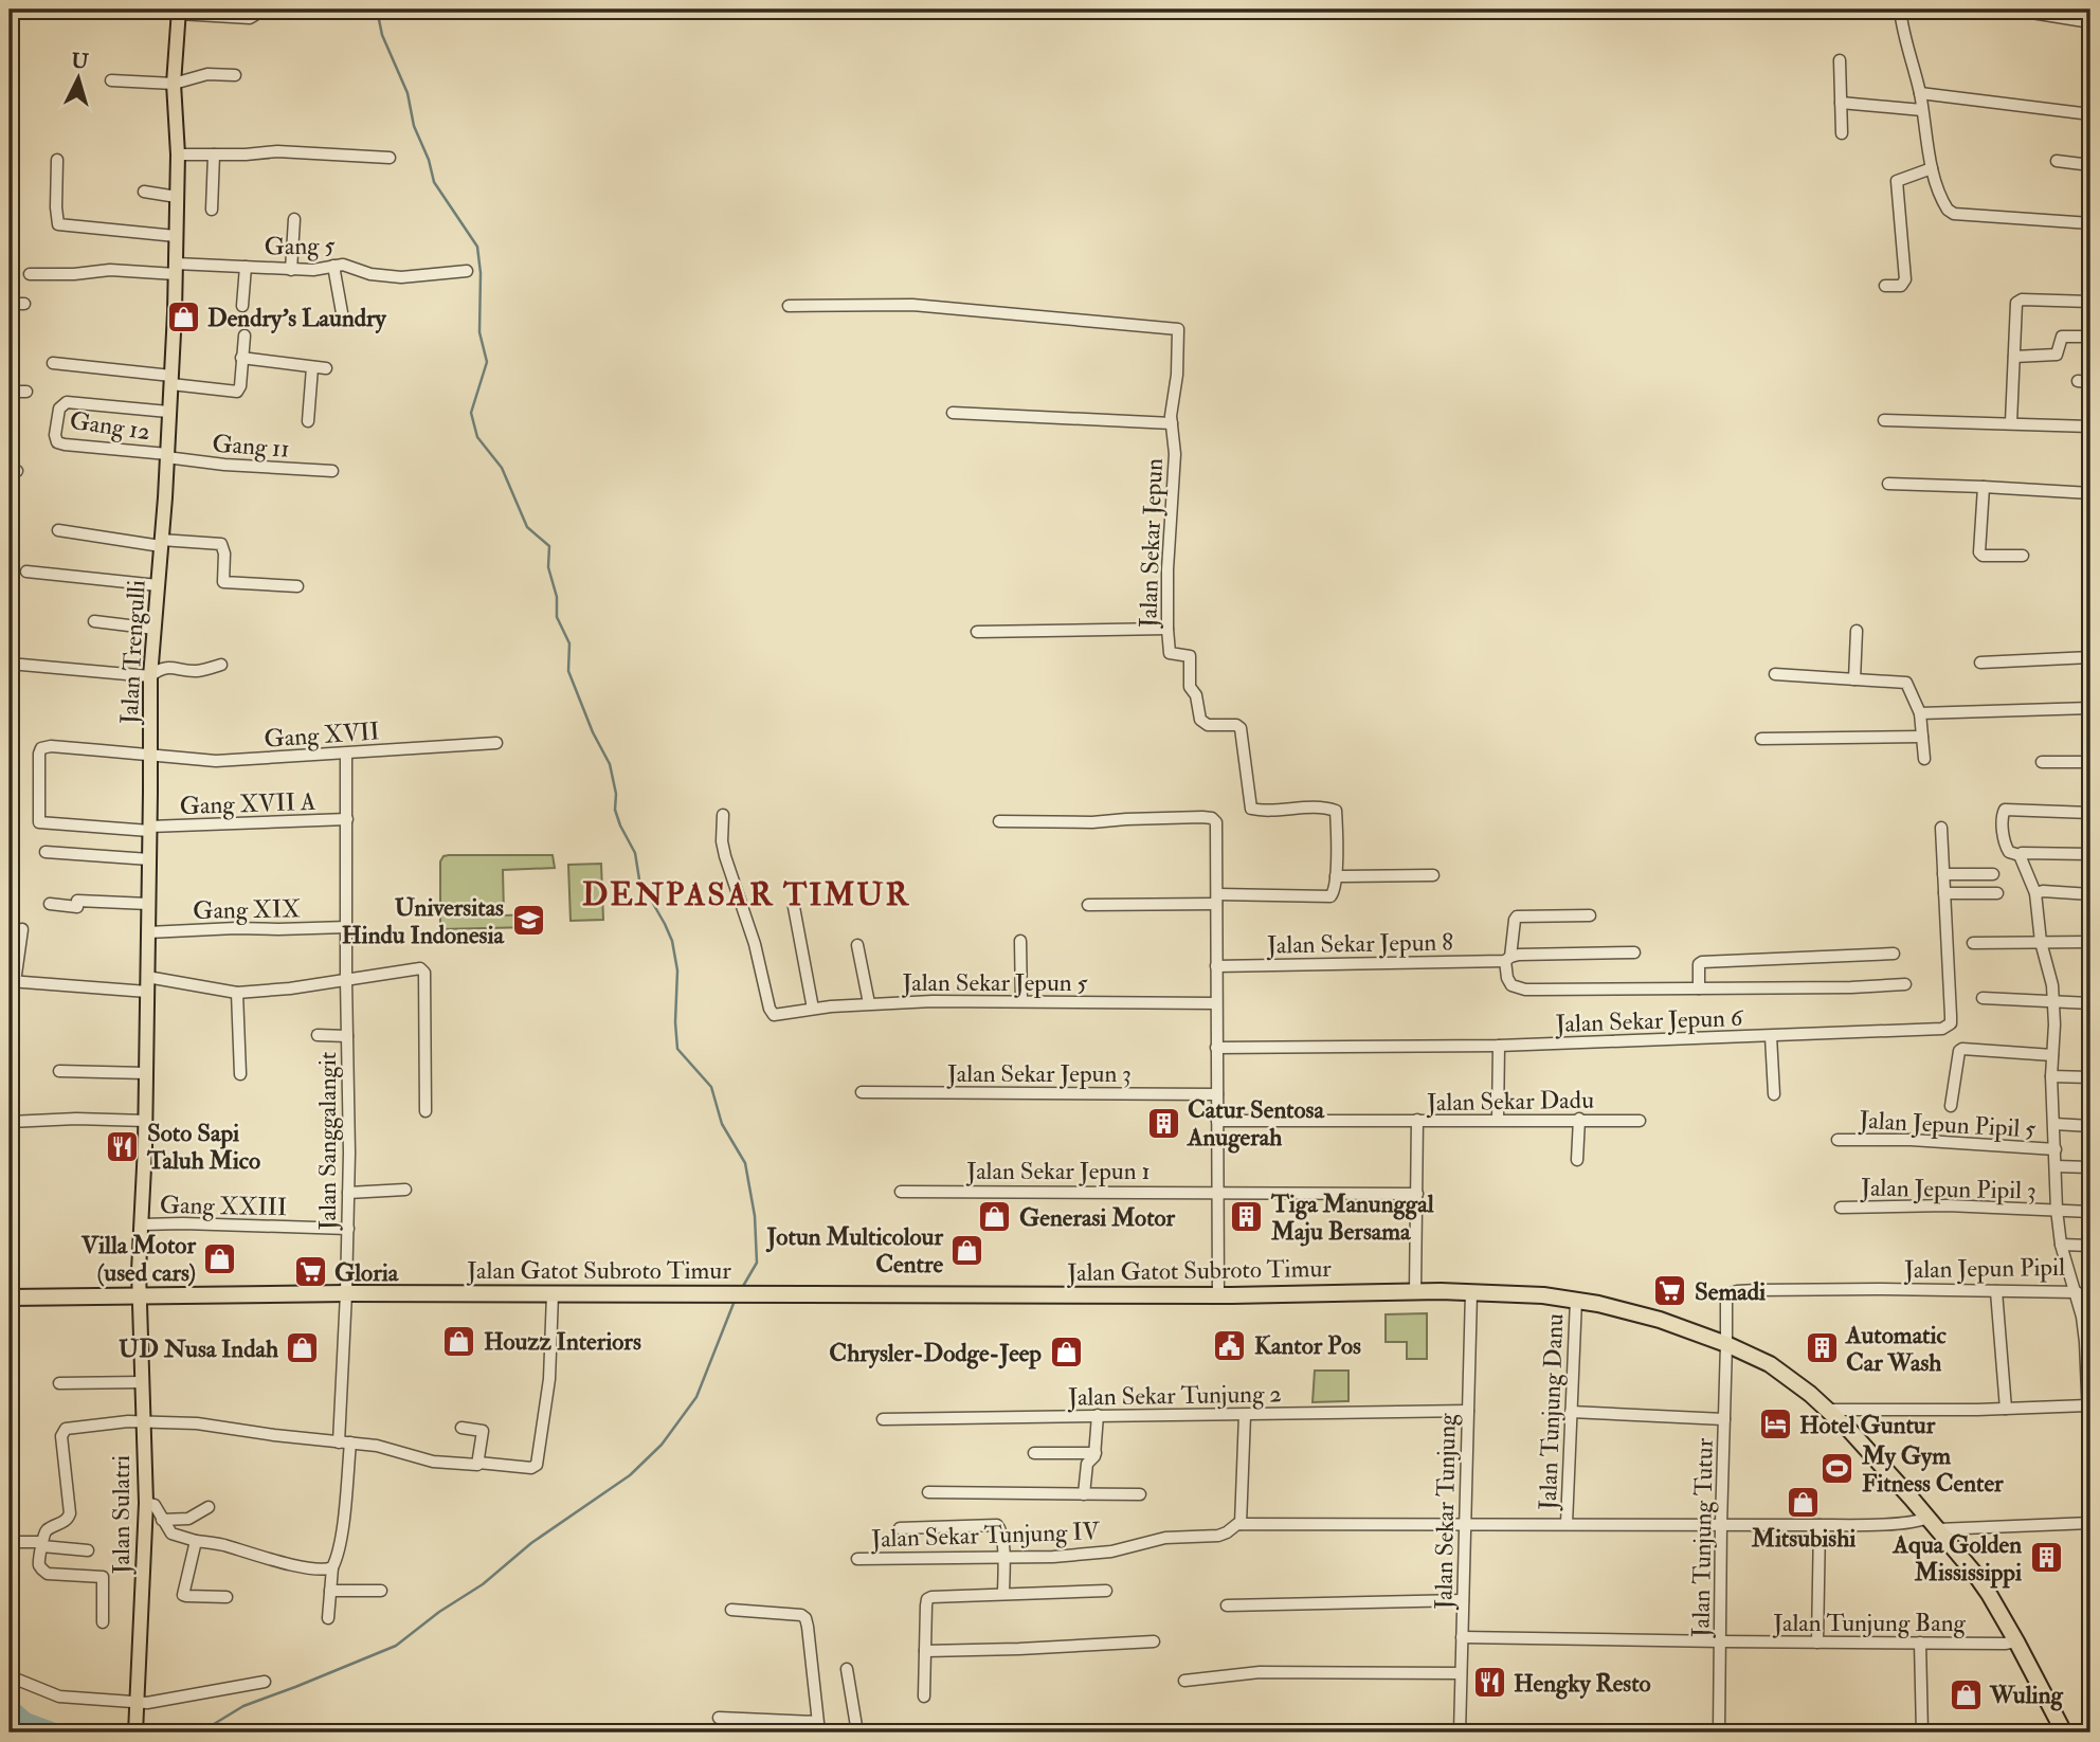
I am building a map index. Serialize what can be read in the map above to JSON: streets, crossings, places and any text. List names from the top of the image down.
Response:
{
  "streets": {
    "highway": ["Jalan Gatot Subroto Timur"],
    "main road": ["Jalan Trengulli", "Jalan Sulatri"],
    "street": [
      "Gang 5",
      "Gang 12",
      "Gang 11",
      "Jalan Sekar Jepun",
      "Gang XVII",
      "Gang XVII A",
      "Gang XIX",
      "Jalan Sekar Jepun 8",
      "Jalan Sekar Jepun 5",
      "Jalan Sekar Jepun 6",
      "Jalan Sekar Jepun 3",
      "Jalan Sekar Dadu",
      "Jalan Jepun Pipil 5",
      "Jalan Sanggalangit",
      "Jalan Sekar Jepun 1",
      "Jalan Jepun Pipil 3",
      "Gang XXIII",
      "Jalan Jepun Pipil",
      "Jalan Sekar Tunjung 2",
      "Jalan Tunjung Danu",
      "Jalan Sekar Tunjung",
      "Jalan Sekar Tunjung IV",
      "Jalan Tunjung Tutur",
      "Jalan Tunjung Bang"
    ]
  },
  "crossings": [
    ["Gang 5", "Jalan Trengulli"],
    ["Gang 12", "Gang 11"],
    ["Gang 12", "Jalan Trengulli"],
    ["Gang 11", "Jalan Trengulli"],
    ["Jalan Trengulli", "Gang XVII"],
    ["Jalan Trengulli", "Gang XVII A"],
    ["Jalan Trengulli", "Gang XIX"],
    ["Jalan Trengulli", "Gang XXIII"],
    ["Jalan Trengulli", "Jalan Gatot Subroto Timur"],
    ["Jalan Trengulli", "Jalan Sulatri"],
    ["Gang XVII", "Gang XVII A"],
    ["Gang XVII", "Jalan Sanggalangit"],
    ["Gang XVII A", "Jalan Sanggalangit"],
    ["Gang XIX", "Jalan Sanggalangit"],
    ["Jalan Sekar Dadu", "Jalan Sekar Jepun 1"],
    ["Jalan Sekar Dadu", "Jalan Gatot Subroto Timur"],
    ["Jalan Jepun Pipil 5", "Jalan Jepun Pipil"],
    ["Jalan Sanggalangit", "Gang XXIII"],
    ["Jalan Sanggalangit", "Jalan Gatot Subroto Timur"],
    ["Jalan Jepun Pipil 3", "Jalan Jepun Pipil"],
    ["Jalan Jepun Pipil", "Jalan Gatot Subroto Timur"],
    ["Jalan Jepun Pipil", "Jalan Tunjung Tutur"],
    ["Jalan Gatot Subroto Timur", "Jalan Tunjung Danu"],
    ["Jalan Gatot Subroto Timur", "Jalan Sekar Tunjung"],
    ["Jalan Gatot Subroto Timur", "Jalan Sulatri"],
    ["Jalan Gatot Subroto Timur", "Jalan Sekar Tunjung IV"],
    ["Jalan Gatot Subroto Timur", "Jalan Tunjung Tutur"],
    ["Jalan Gatot Subroto Timur", "Jalan Tunjung Bang"],
    ["Jalan Sekar Tunjung 2", "Jalan Sekar Tunjung"],
    ["Jalan Tunjung Danu", "Jalan Sekar Tunjung IV"],
    ["Jalan Sekar Tunjung", "Jalan Sekar Tunjung IV"],
    ["Jalan Sekar Tunjung", "Jalan Tunjung Bang"],
    ["Jalan Sekar Tunjung IV", "Jalan Tunjung Tutur"],
    ["Jalan Tunjung Tutur", "Jalan Tunjung Bang"]
  ],
  "districts": ["DENPASAR TIMUR"],
  "places": {
    "shop": [
      "Dendry's Laundry",
      "Generasi Motor",
      "Jotun Multicolour Centre",
      "Villa Motor (used cars)",
      "Houzz Interiors",
      "UD Nusa Indah",
      "Chrysler-Dodge-Jeep",
      "Mitsubishi",
      "Wuling"
    ],
    "school or university": ["Universitas Hindu Indonesia"],
    "building": [
      "Catur Sentosa Anugerah",
      "Tiga Manunggal Maju Bersama",
      "Automatic Car Wash",
      "Aqua Golden Mississippi"
    ],
    "restaurant": ["Soto Sapi Taluh Mico", "Hengky Resto"],
    "supermarket": ["Gloria", "Semadi"],
    "public building": ["Kantor Pos"],
    "hotel": ["Hotel Guntur"],
    "sports": ["My Gym Fitness Center"]
  },
  "north": "top"
}
